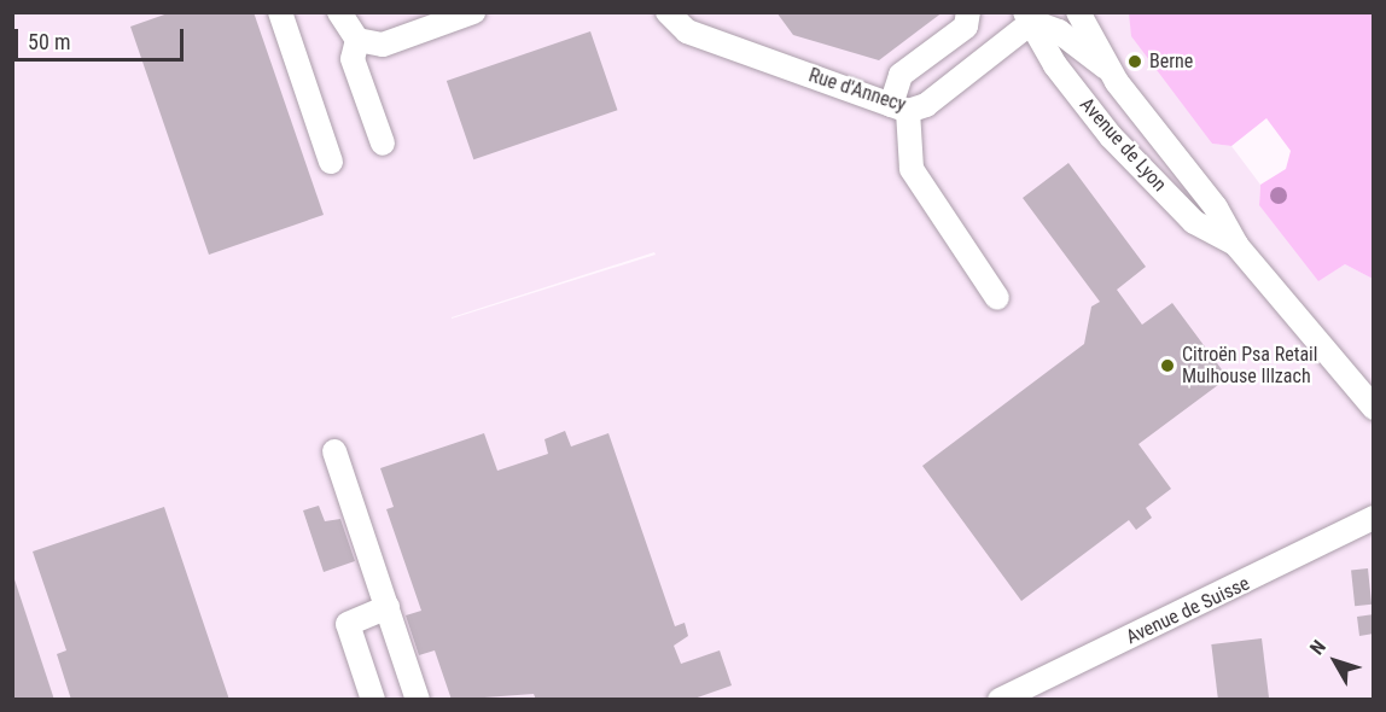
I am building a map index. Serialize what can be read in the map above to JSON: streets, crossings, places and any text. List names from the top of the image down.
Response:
{
  "streets": {
    "street": ["Rue d'Annecy", "Avenue de Lyon", "Avenue de Suisse"]
  },
  "crossings": [
    ["Rue d'Annecy", "Avenue de Lyon"]
  ],
  "places": ["Berne", "Citroën Psa Retail Mulhouse Illzach"],
  "scale_bar": "50 m",
  "north": "top left"
}
